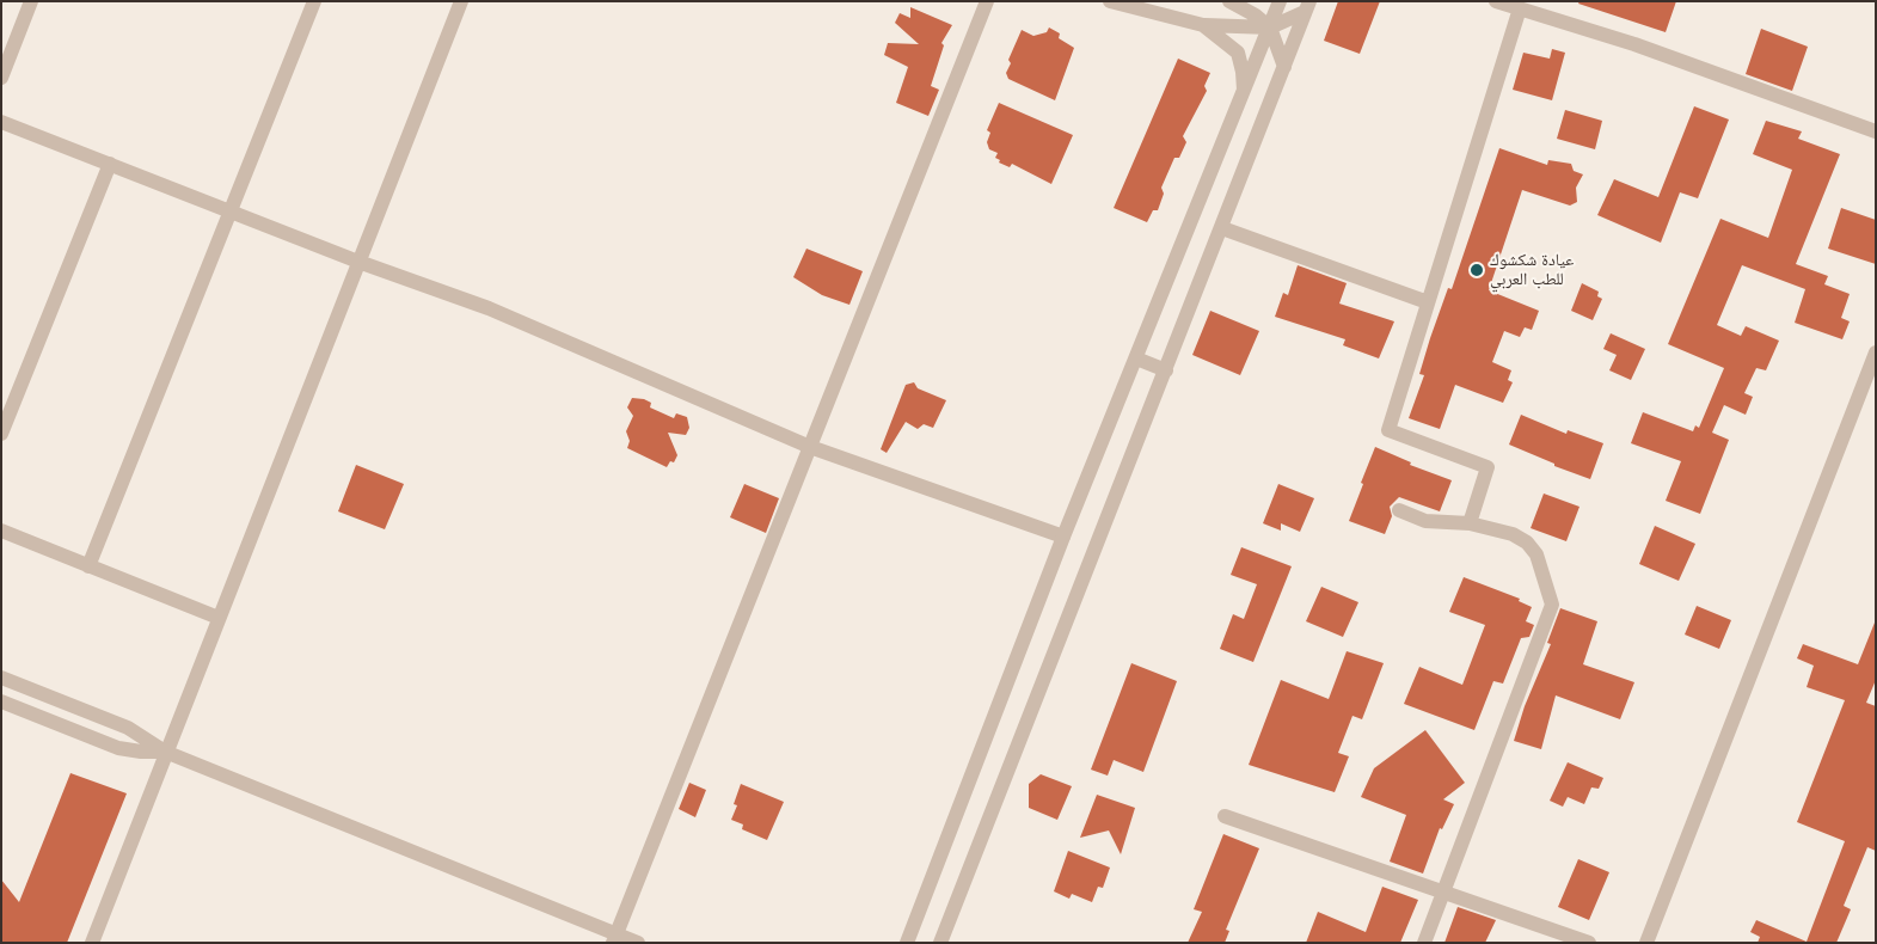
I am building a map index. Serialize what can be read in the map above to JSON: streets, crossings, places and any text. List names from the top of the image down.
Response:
{
  "places": ["عيادة شكشوك للطب العربي"]
}
